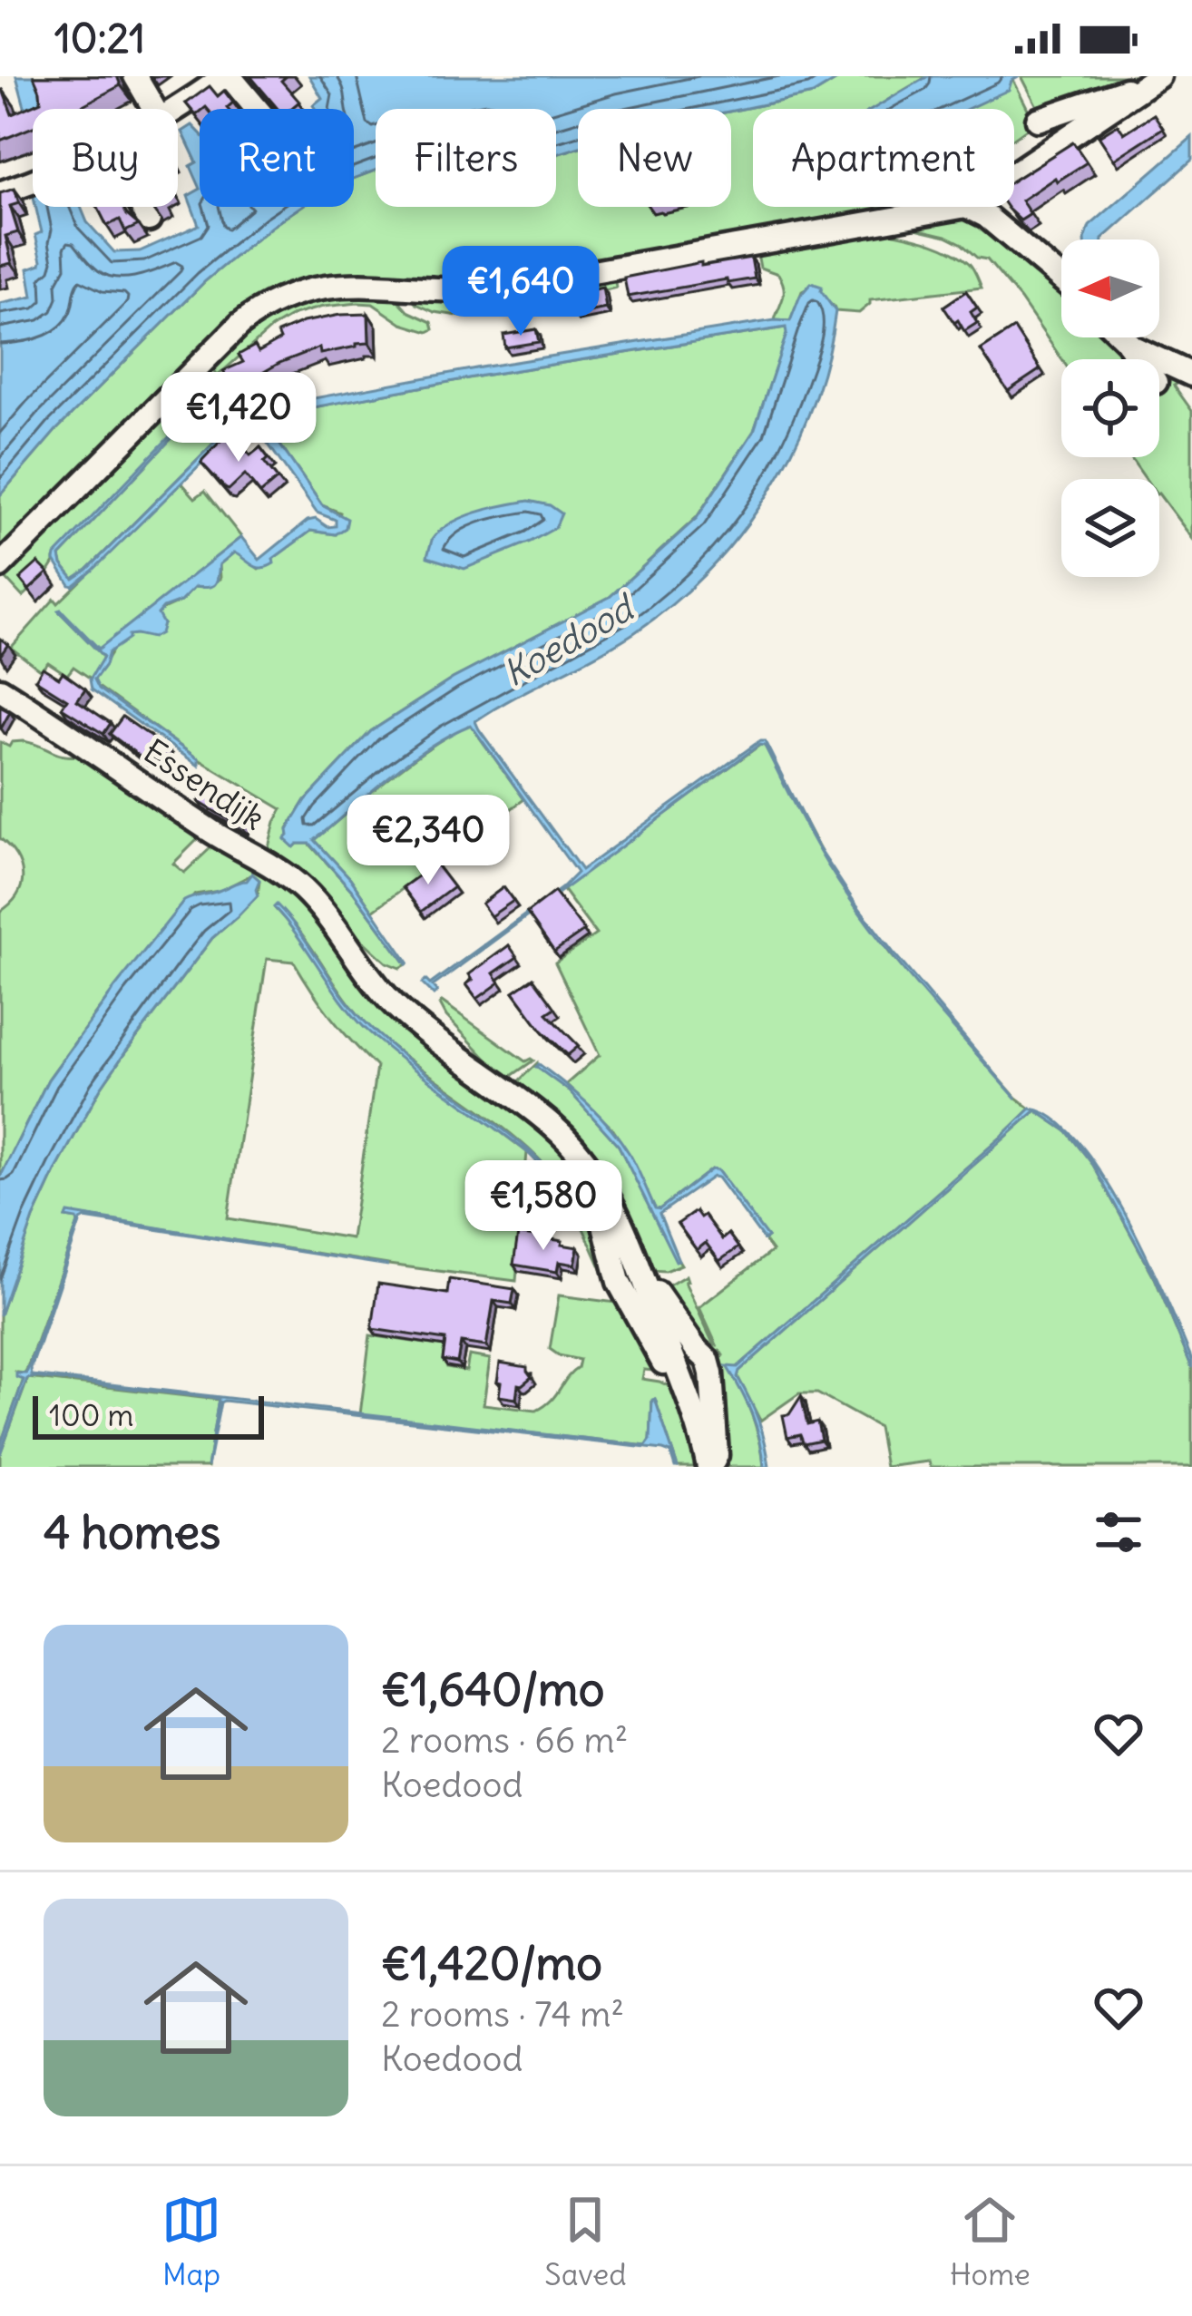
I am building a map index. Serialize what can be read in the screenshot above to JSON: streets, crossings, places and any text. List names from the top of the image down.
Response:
{
  "streets": {
    "street": ["Essendijk"]
  },
  "water": ["Koedood"],
  "scale_bar": "100 m",
  "north": "left",
  "page": {
    "status": "10:21",
    "chip": [
      "Buy",
      "Rent",
      "Filters",
      "New",
      "Apartment"
    ],
    "price": [
      "€1,640",
      "€1,420",
      "€2,340",
      "€1,580"
    ],
    "scale": "100 m",
    "heading": "4 homes",
    "list": [
      {
        "name": "€1,640/mo",
        "note": "2 rooms · 66 m² · Koedood"
      },
      {
        "name": "€1,420/mo",
        "note": "2 rooms · 74 m² · Koedood"
      }
    ],
    "tabs": ["Map", "Saved", "Home"]
  }
}
